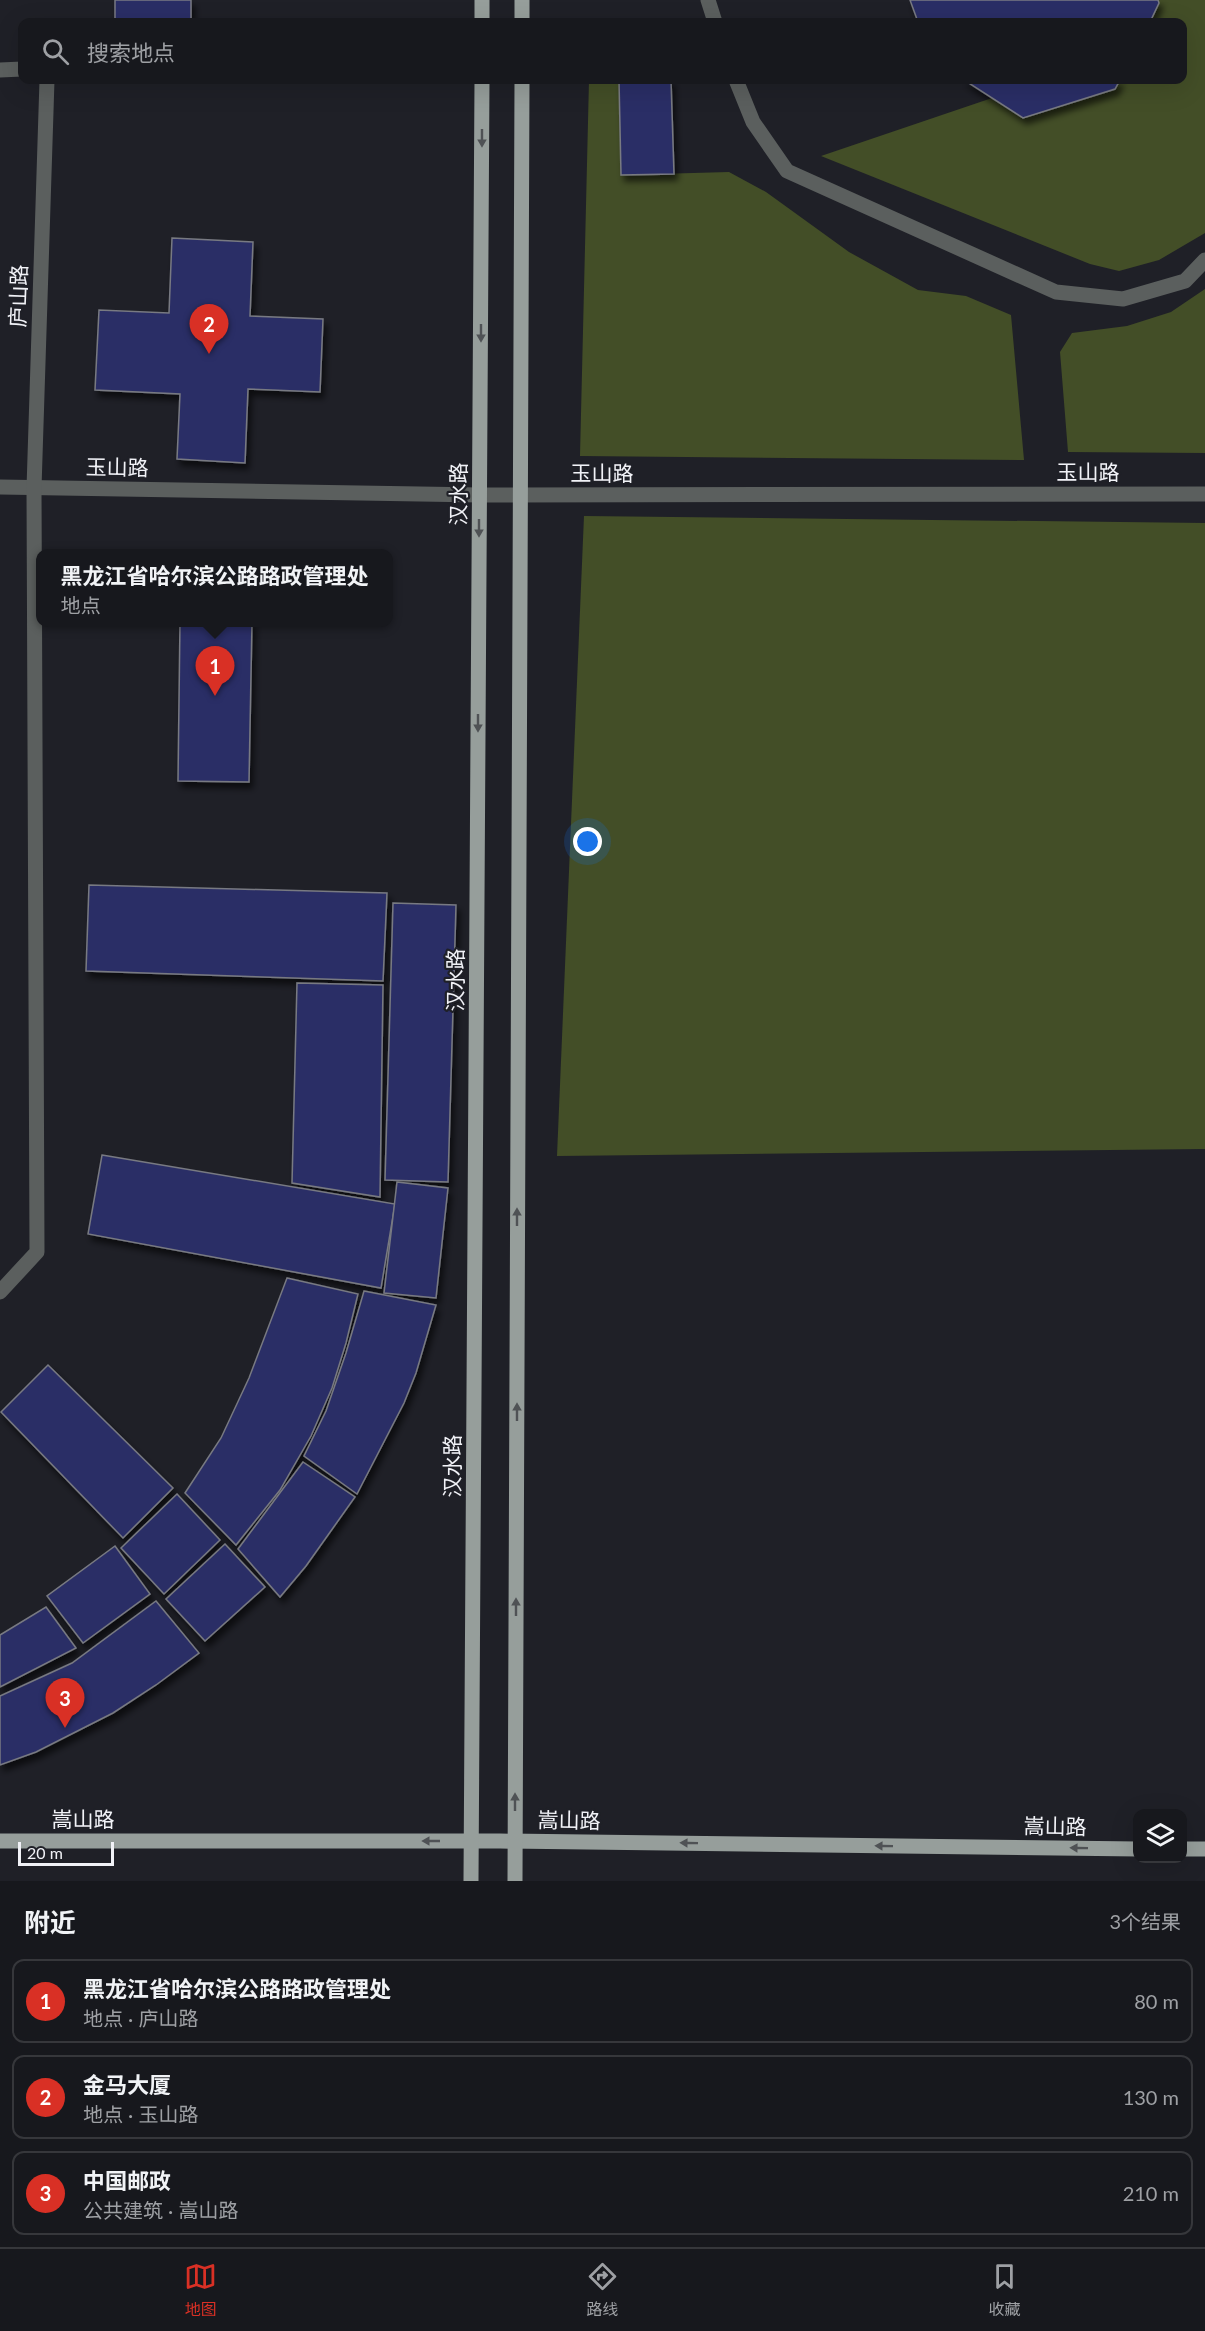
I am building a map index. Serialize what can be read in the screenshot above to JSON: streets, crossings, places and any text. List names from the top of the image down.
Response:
{
  "streets": {
    "main road": ["汉水路", "嵩山路"],
    "street": ["庐山路", "玉山路"]
  },
  "crossings": [
    ["庐山路", "玉山路"],
    ["玉山路", "汉水路"],
    ["汉水路", "嵩山路"]
  ],
  "one_way": ["嵩山路"],
  "scale_bar": "20 m",
  "page": {
    "search": "搜索地点",
    "pins": ["2", "1", "3"],
    "popup": ["黑龙江省哈尔滨公路路政管理处", "地点"],
    "scale": "20 m",
    "heading": ["附近", "3个结果"],
    "list": [
      {
        "mark": "1",
        "name": "黑龙江省哈尔滨公路路政管理处",
        "note": "地点 · 庐山路",
        "value": "80 m"
      },
      {
        "mark": "2",
        "name": "金马大厦",
        "note": "地点 · 玉山路",
        "value": "130 m"
      },
      {
        "mark": "3",
        "name": "中国邮政",
        "note": "公共建筑 · 嵩山路",
        "value": "210 m"
      }
    ],
    "nav": ["地图", "路线", "收藏"]
  }
}
